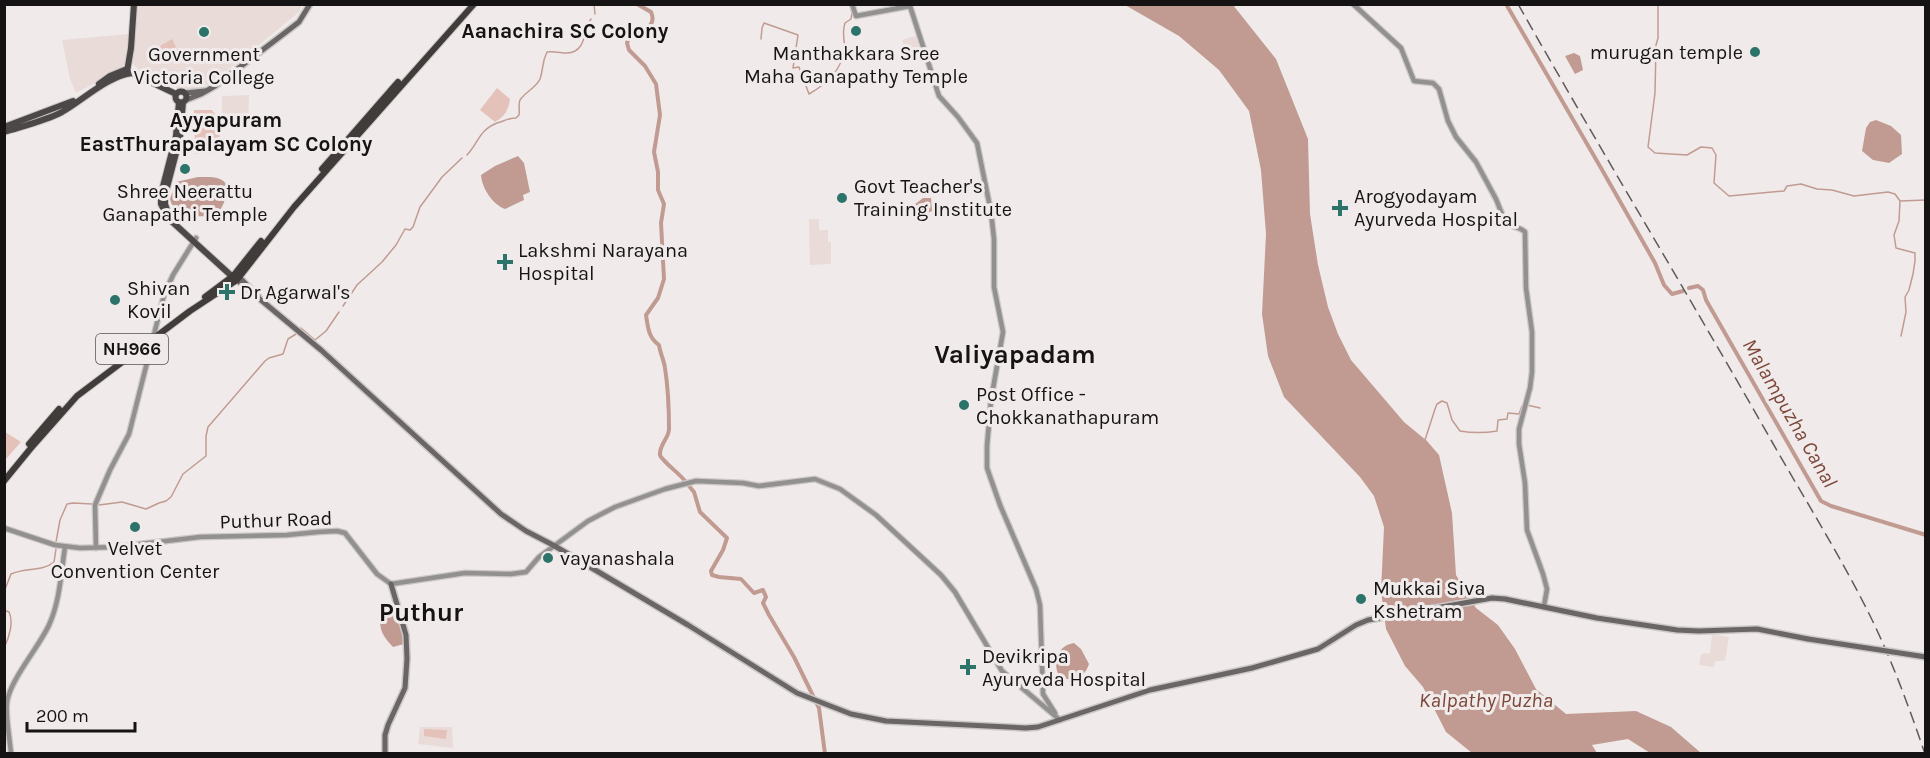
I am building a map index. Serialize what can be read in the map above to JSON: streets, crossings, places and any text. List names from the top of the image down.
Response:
{
  "streets": {
    "highway": ["NH966"],
    "street": ["Puthur Road"]
  },
  "districts": [
    "Aanachira SC Colony",
    "Ayyapuram EastThurapalayam SC Colony",
    "Valiyapadam",
    "Puthur"
  ],
  "water": ["Malampuzha Canal", "Kalpathy Puzha"],
  "places": {
    "other": [
      "Manthakkara Sree Maha Ganapathy Temple",
      "Government Victoria College",
      "murugan temple",
      "Shree Neerattu Ganapathi Temple",
      "Govt Teacher's Training Institute",
      "Shivan Kovil",
      "Post Office - Chokkanathapuram",
      "Velvet Convention Center",
      "vayanashala",
      "Mukkai Siva Kshetram"
    ],
    "health": [
      "Arogyodayam Ayurveda Hospital",
      "Lakshmi Narayana Hospital",
      "Dr Agarwal's",
      "Devikripa Ayurveda Hospital"
    ]
  },
  "scale_bar": "200 m"
}
